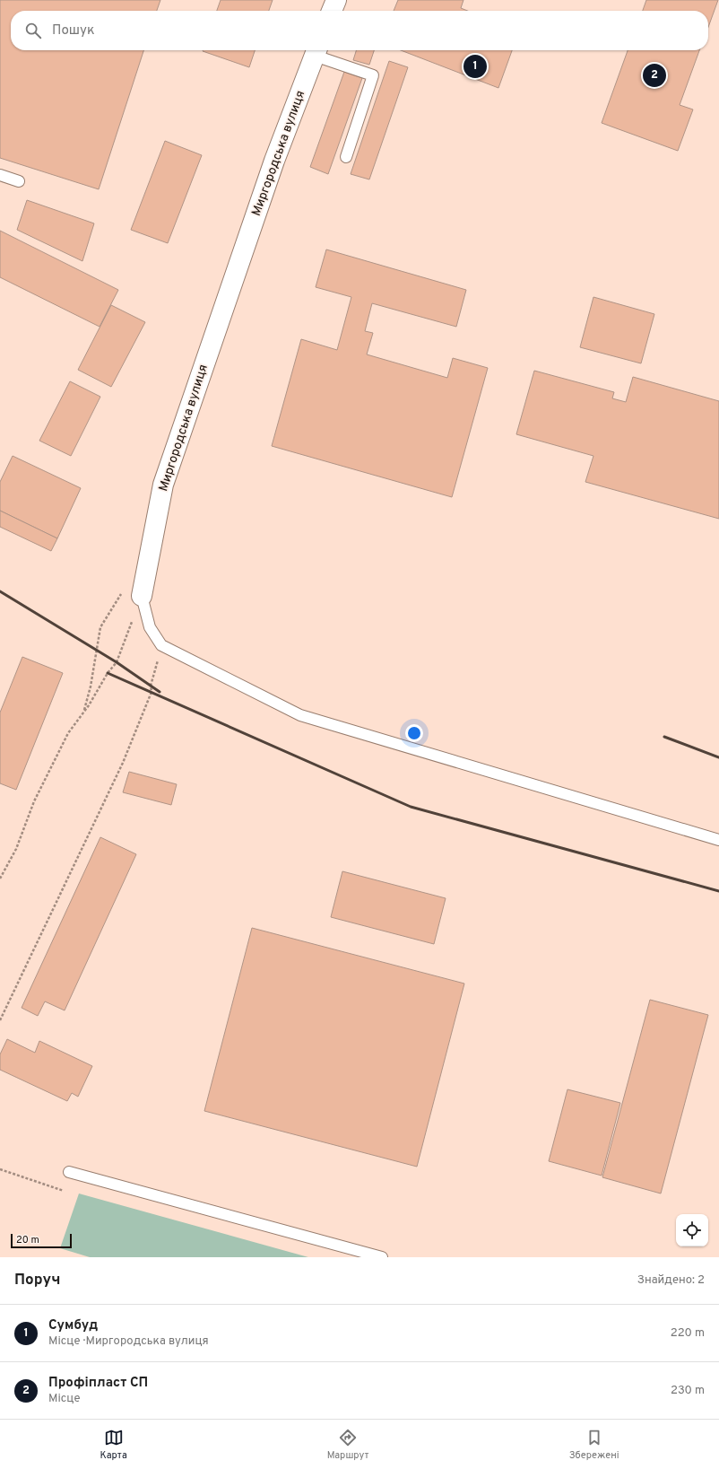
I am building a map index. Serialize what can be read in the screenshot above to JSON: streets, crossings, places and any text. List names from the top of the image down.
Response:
{
  "streets": {
    "street": ["Миргородська вулиця"]
  },
  "scale_bar": "20 m",
  "page": {
    "search": "Пошук",
    "pins": ["1", "2"],
    "scale": "20 m",
    "heading": ["Поруч", "Знайдено: 2"],
    "list": [
      {
        "mark": "1",
        "name": "Сумбуд",
        "note": "Місце · Миргородська вулиця",
        "value": "220 m"
      },
      {
        "mark": "2",
        "name": "Профіпласт СП",
        "note": "Місце",
        "value": "230 m"
      }
    ],
    "nav": ["Карта", "Маршрут", "Збережені"]
  }
}
